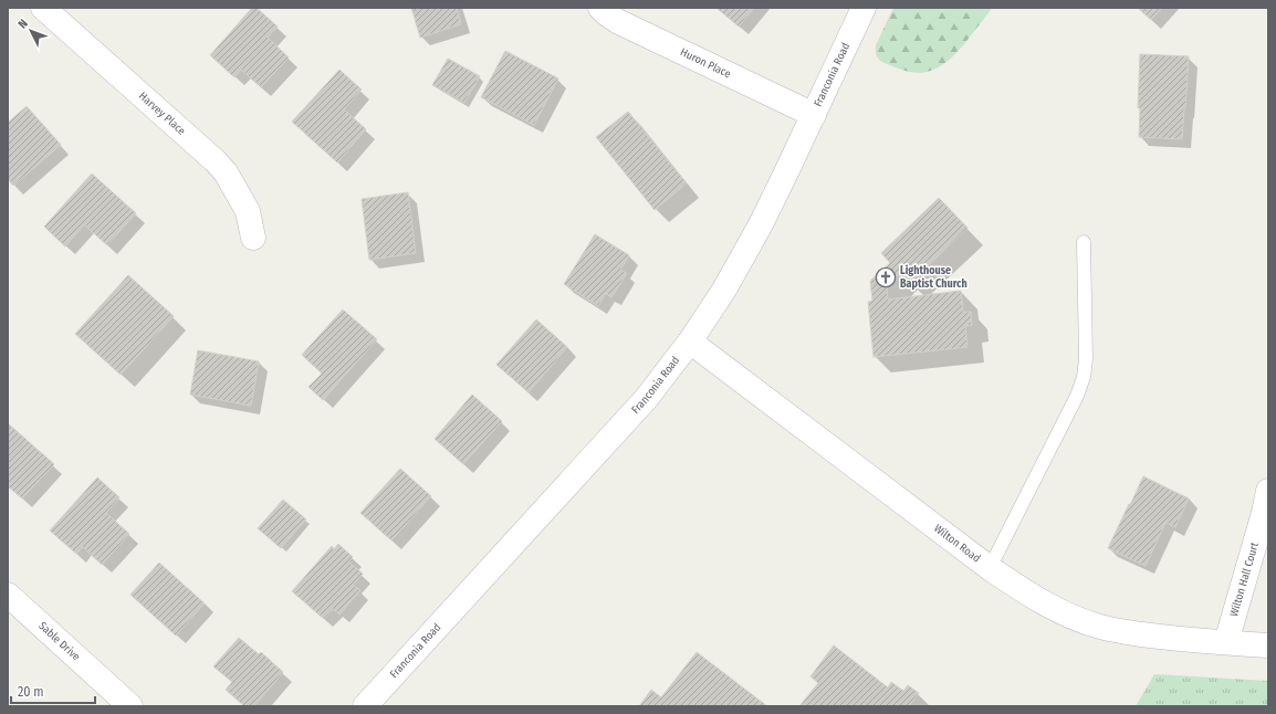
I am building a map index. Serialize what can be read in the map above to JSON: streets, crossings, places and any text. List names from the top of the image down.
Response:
{
  "streets": {
    "street": [
      "Huron Place",
      "Franconia Road",
      "Harvey Place",
      "Wilton Road",
      "Wilton Hall Court",
      "Sable Drive"
    ]
  },
  "crossings": [
    ["Huron Place", "Franconia Road"],
    ["Franconia Road", "Wilton Road"],
    ["Wilton Road", "Wilton Hall Court"]
  ],
  "places": {
    "church": ["Lighthouse Baptist Church"]
  },
  "scale_bar": "20 m",
  "north": "top left"
}
